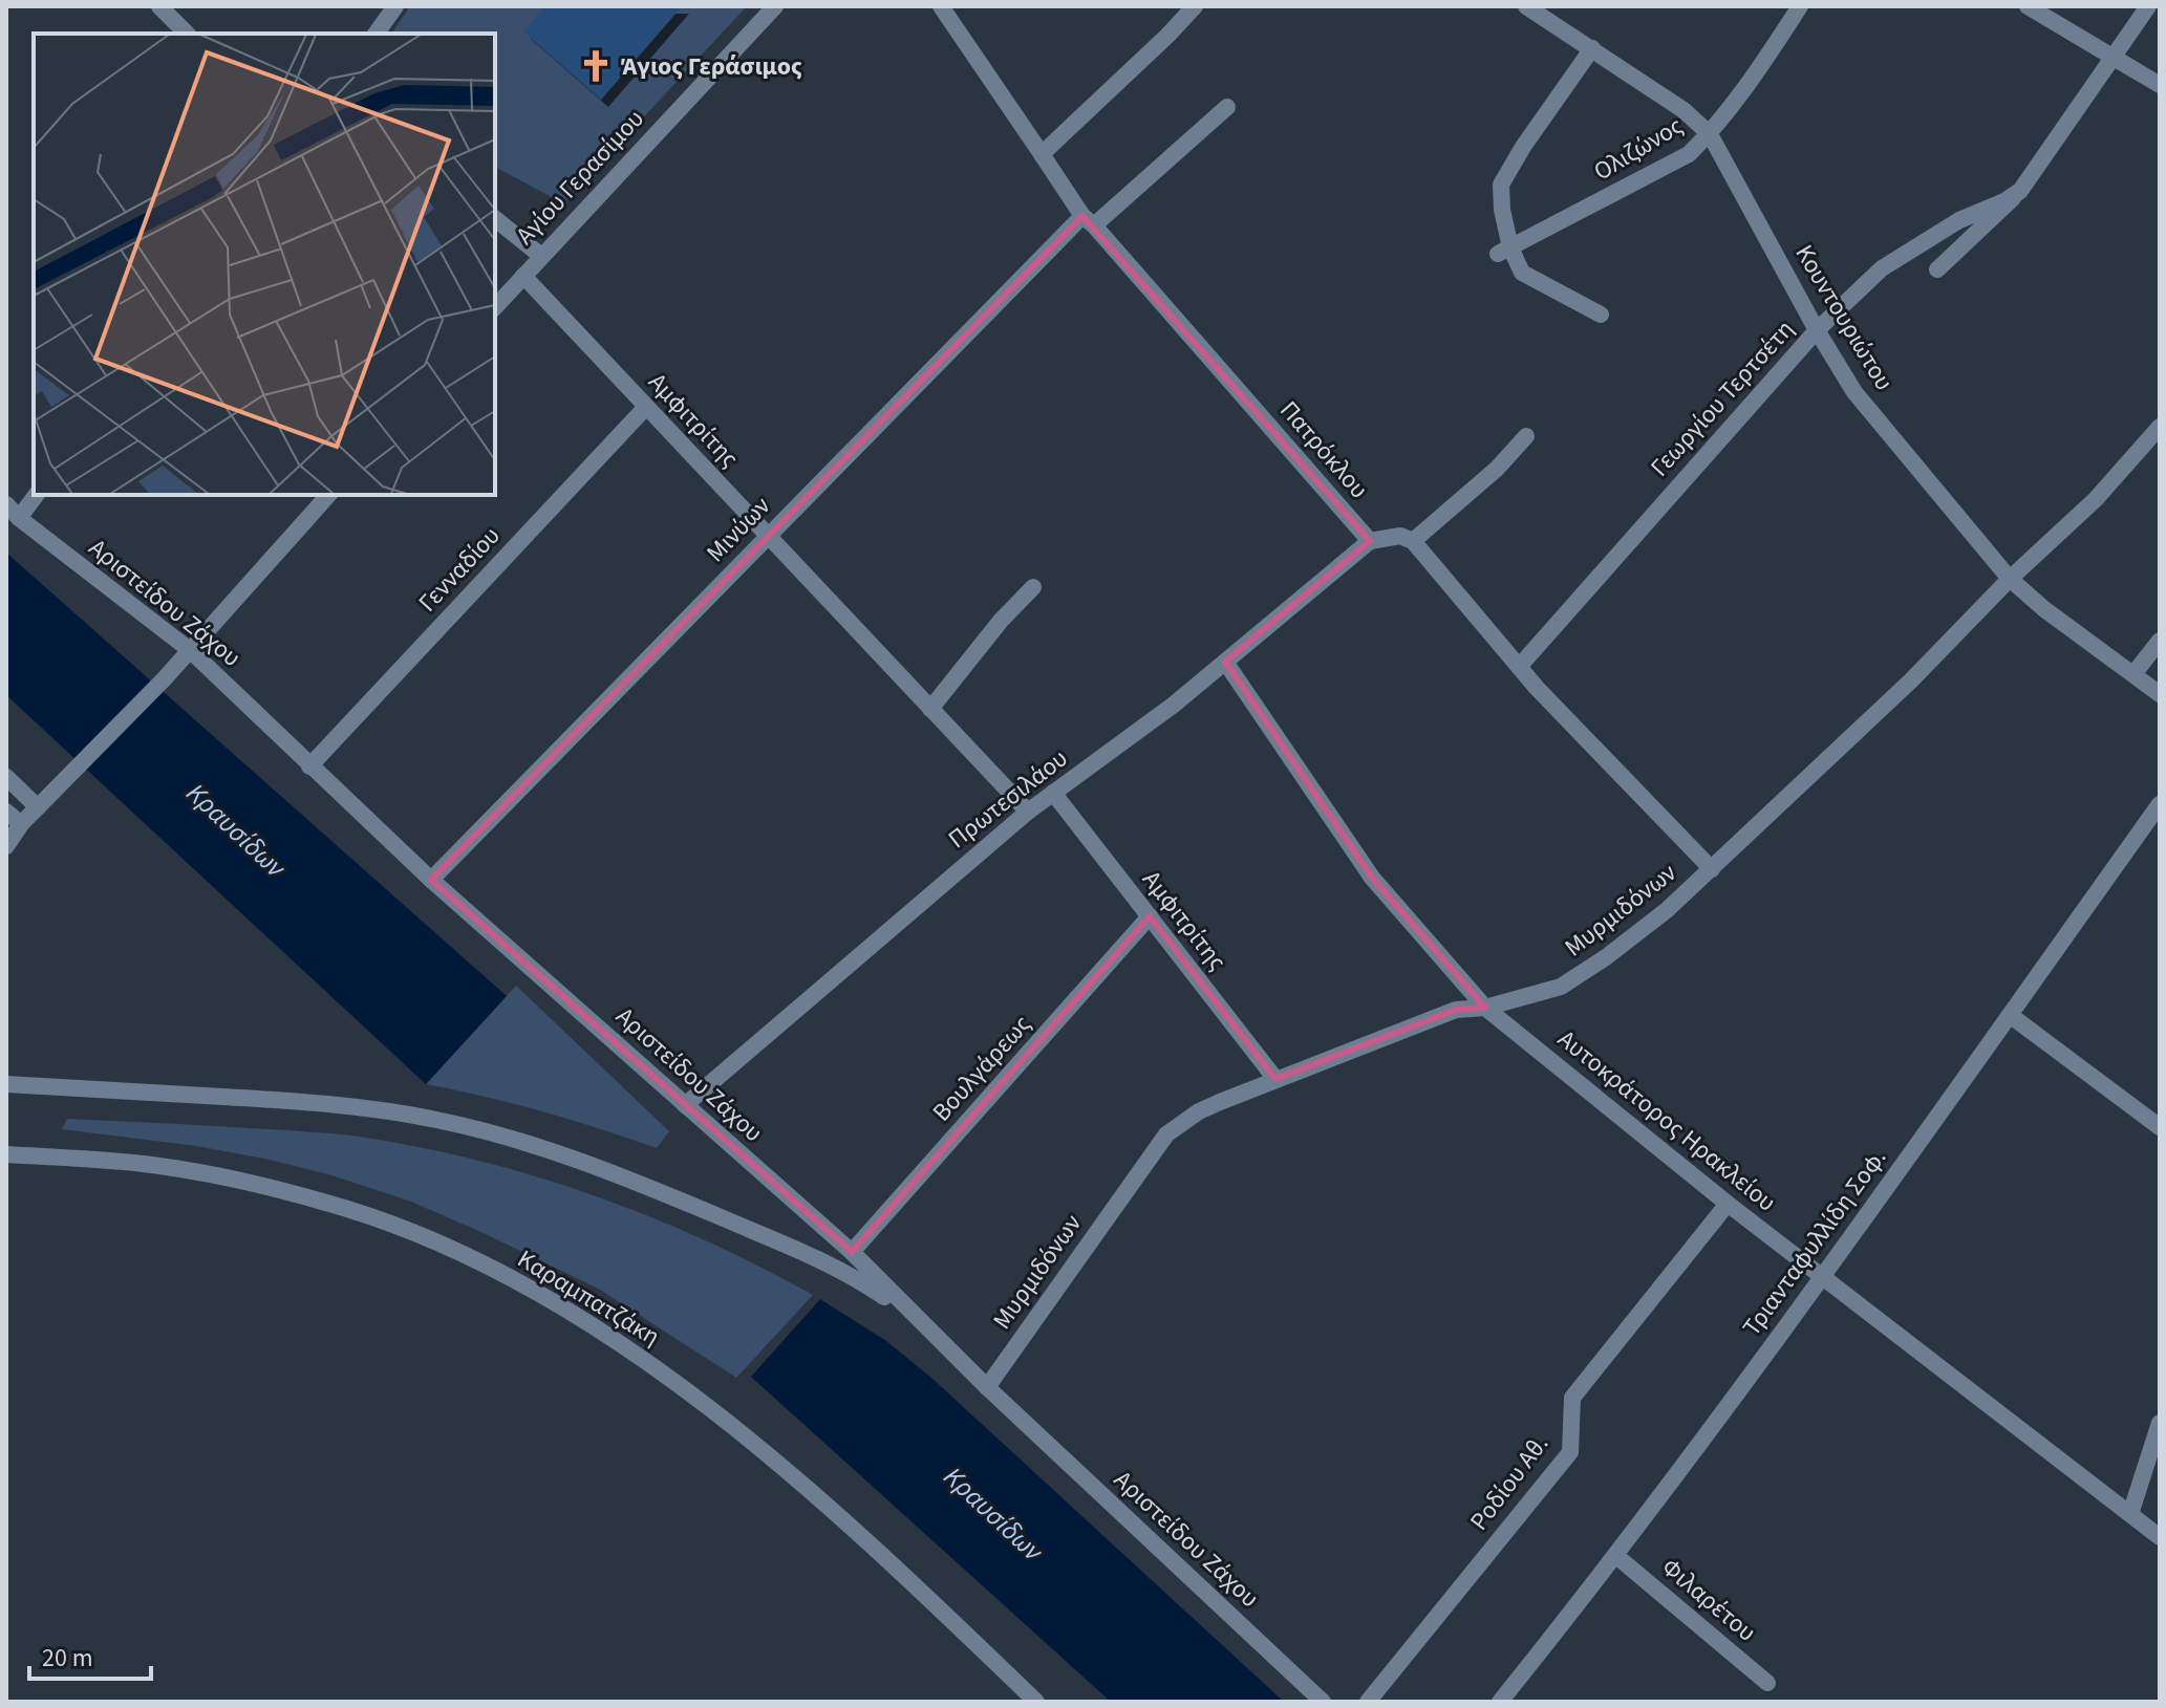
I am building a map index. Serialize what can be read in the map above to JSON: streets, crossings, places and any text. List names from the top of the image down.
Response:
{
  "streets": {
    "street": [
      "Ολιζώνος",
      "Αγίου Γερασίμου",
      "Κουντουριώτου",
      "Γεωργίου Τερτσέτη",
      "Αμφιτρίτης",
      "Πατρόκλου",
      "Μινύων",
      "Γενναδίου",
      "Αριστείδου Ζάχου",
      "Πρωτεσιλάου",
      "Μυρμιδόνων",
      "Βουλγάρεως",
      "Αυτοκράτορος Ηρακλείου",
      "Τριανταφυλλίδη Σοφ.",
      "Καραμπατζάκη",
      "Ροδίου Αθ.",
      "Φιλαρέτου"
    ]
  },
  "crossings": [
    ["Ολιζώνος", "Κουντουριώτου"],
    ["Αγίου Γερασίμου", "Αμφιτρίτης"],
    ["Κουντουριώτου", "Γεωργίου Τερτσέτη"],
    ["Κουντουριώτου", "Μυρμιδόνων"],
    ["Αμφιτρίτης", "Μινύων"],
    ["Αμφιτρίτης", "Γενναδίου"],
    ["Αμφιτρίτης", "Πρωτεσιλάου"],
    ["Αμφιτρίτης", "Μυρμιδόνων"],
    ["Αμφιτρίτης", "Βουλγάρεως"],
    ["Πατρόκλου", "Μινύων"],
    ["Πατρόκλου", "Πρωτεσιλάου"],
    ["Μινύων", "Αριστείδου Ζάχου"],
    ["Γενναδίου", "Αριστείδου Ζάχου"],
    ["Αριστείδου Ζάχου", "Πρωτεσιλάου"],
    ["Αριστείδου Ζάχου", "Μυρμιδόνων"],
    ["Αριστείδου Ζάχου", "Βουλγάρεως"],
    ["Πρωτεσιλάου", "Αυτοκράτορος Ηρακλείου"],
    ["Μυρμιδόνων", "Αυτοκράτορος Ηρακλείου"],
    ["Αυτοκράτορος Ηρακλείου", "Τριανταφυλλίδη Σοφ."],
    ["Αυτοκράτορος Ηρακλείου", "Ροδίου Αθ."],
    ["Τριανταφυλλίδη Σοφ.", "Φιλαρέτου"]
  ],
  "water": ["Κραυσίδων"],
  "places": {
    "church": ["Άγιος Γεράσιμος"]
  },
  "scale_bar": "20 m"
}
